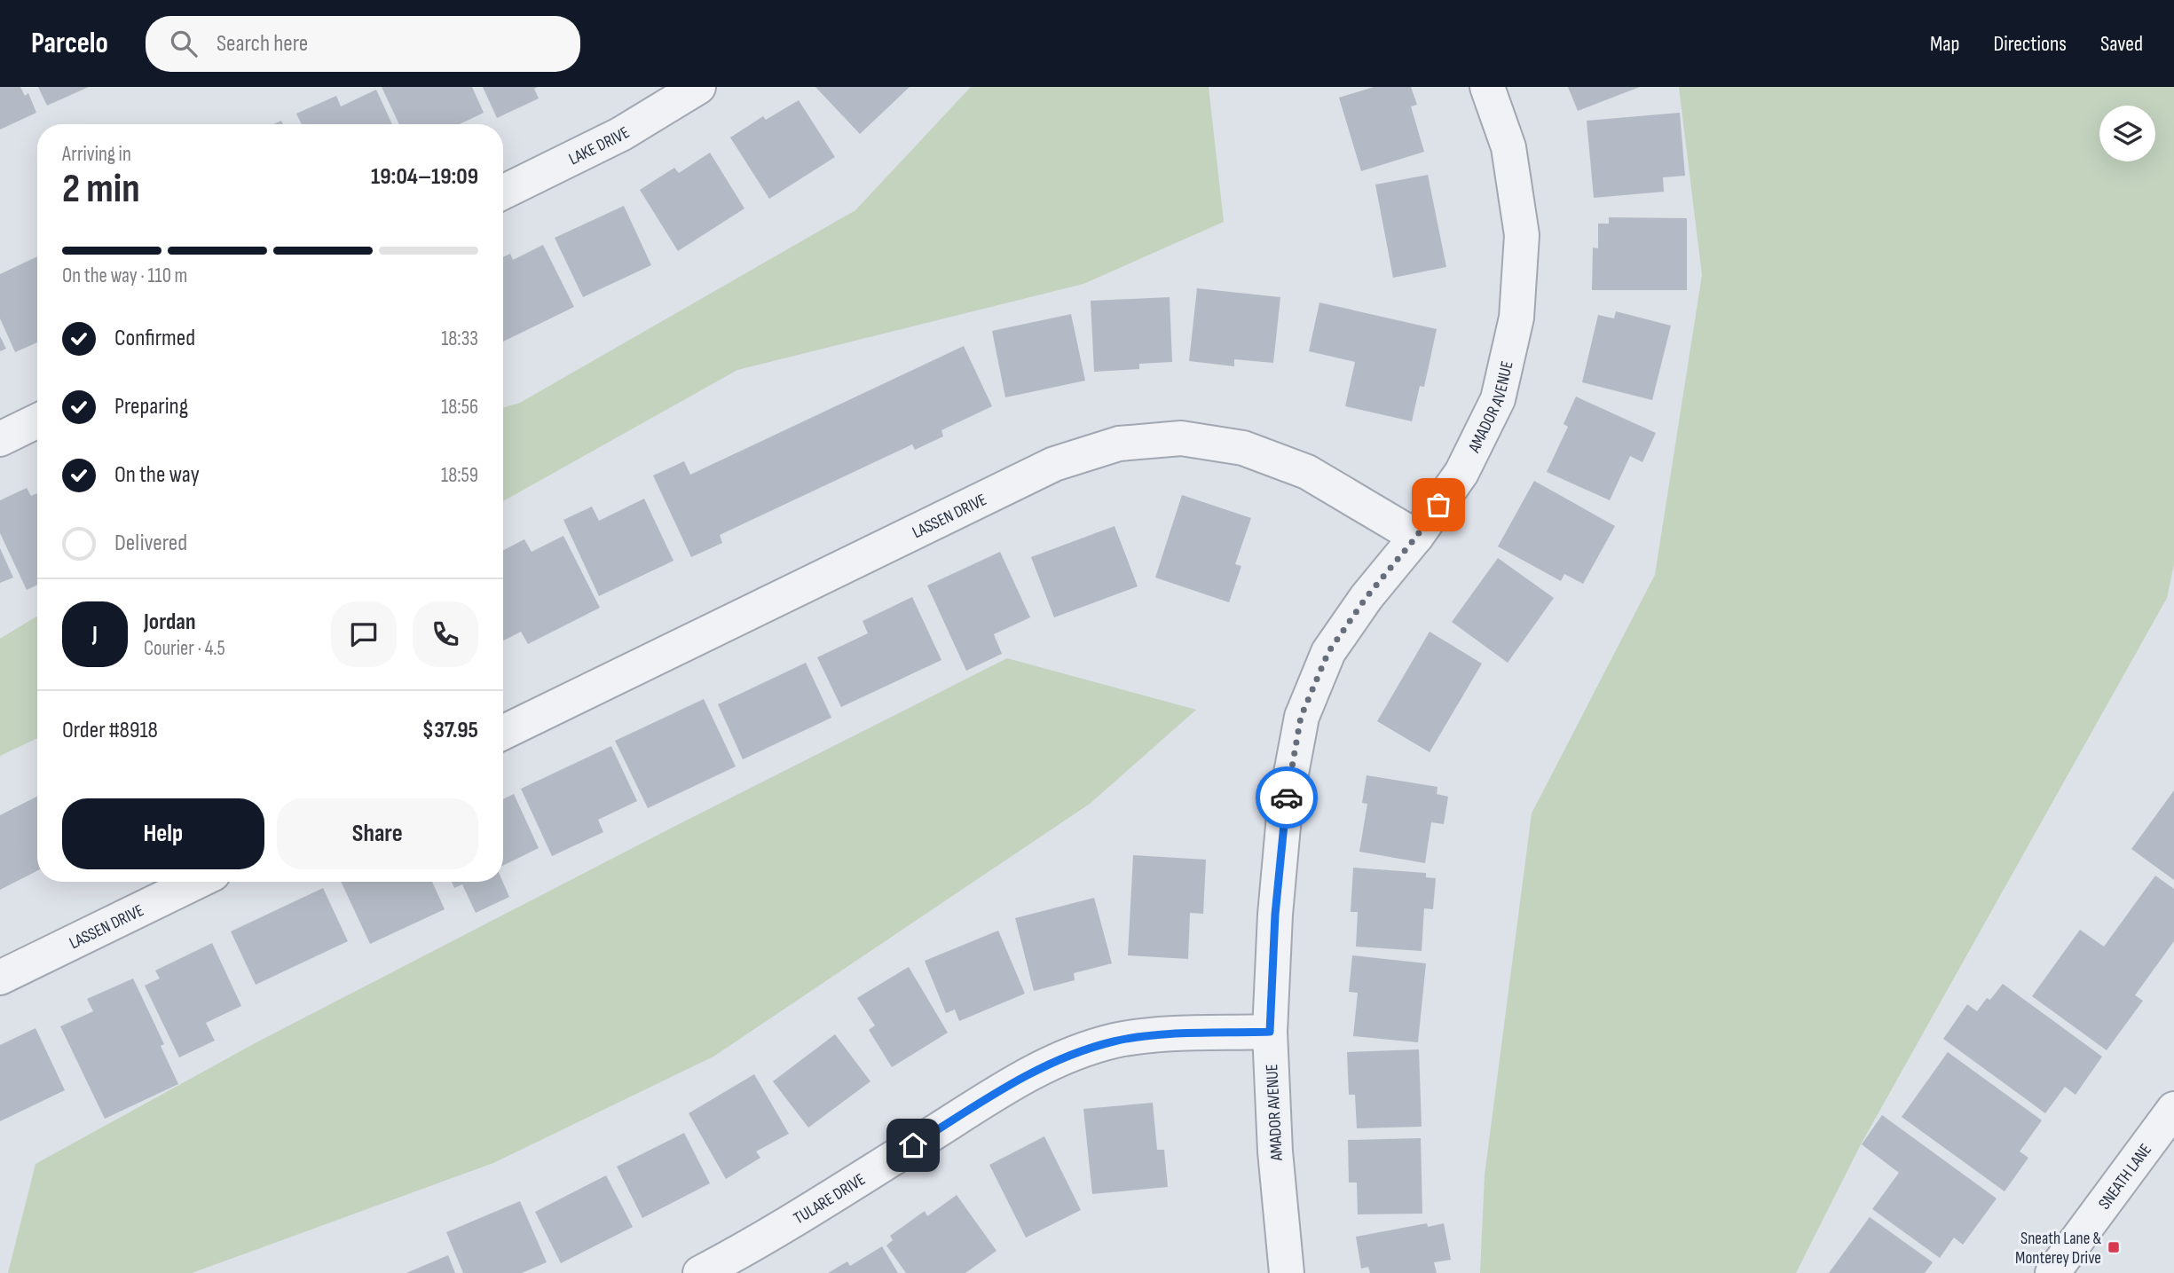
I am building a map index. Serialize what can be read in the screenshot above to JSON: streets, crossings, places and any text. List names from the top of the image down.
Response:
{
  "streets": {
    "street": [
      "LAKE DRIVE",
      "AMADOR AVENUE",
      "LASSEN DRIVE",
      "SNEATH LANE",
      "TULARE DRIVE"
    ]
  },
  "crossings": [
    ["AMADOR AVENUE", "LASSEN DRIVE"],
    ["AMADOR AVENUE", "TULARE DRIVE"]
  ],
  "places": {
    "transit": ["Sneath Lane & Monterey Drive"]
  },
  "page": {
    "header": "Parcelo",
    "search": "Search here",
    "nav": ["Map", "Directions", "Saved"],
    "heading": ["2 min", "Arriving in", "19:04–19:09"],
    "panel": [
      "Jordan",
      "Courier · 4.5",
      "Order #8918",
      "$37.95"
    ],
    "bar": "On the way · 110 m",
    "list": [
      ["Confirmed", "18:33"],
      ["Preparing", "18:56"],
      ["On the way", "18:59"],
      "Delivered"
    ],
    "round": "J",
    "buttons": ["Help", "Share"]
  }
}
